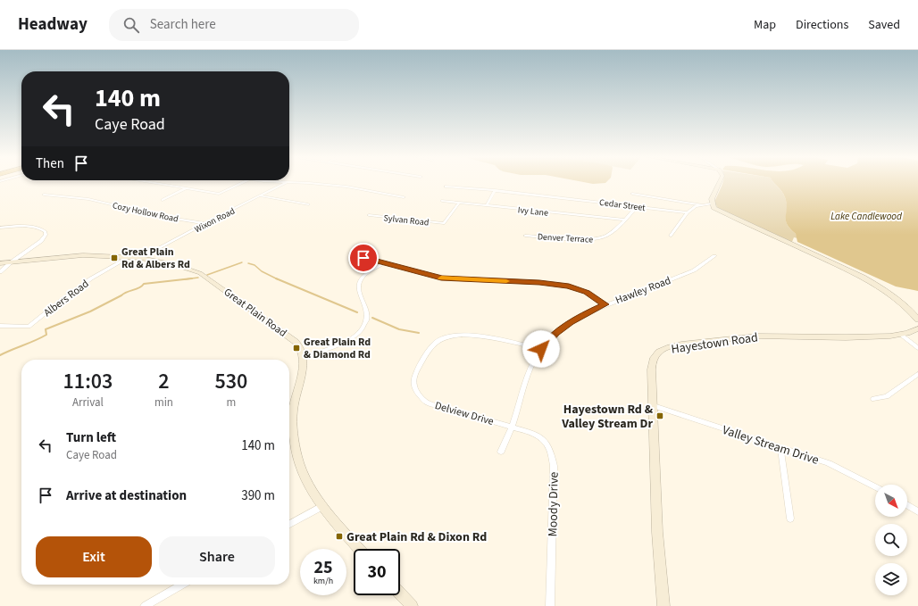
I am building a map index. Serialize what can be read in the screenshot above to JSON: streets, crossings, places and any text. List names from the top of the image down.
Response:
{
  "streets": {
    "street": [
      "Cedar Street",
      "Ivy Lane",
      "Cozy Hollow Road",
      "Wixon Road",
      "Sylvan Road",
      "Denver Terrace",
      "Hawley Road",
      "Albers Road",
      "Great Plain Road",
      "Hayestown Road",
      "Delview Drive",
      "Valley Stream Drive",
      "Moody Drive"
    ]
  },
  "crossings": [
    ["Cedar Street", "Denver Terrace"],
    ["Ivy Lane", "Sylvan Road"],
    ["Ivy Lane", "Denver Terrace"],
    ["Cozy Hollow Road", "Wixon Road"],
    ["Wixon Road", "Great Plain Road"],
    ["Hawley Road", "Delview Drive"],
    ["Hawley Road", "Moody Drive"],
    ["Albers Road", "Great Plain Road"],
    ["Hayestown Road", "Valley Stream Drive"],
    ["Delview Drive", "Moody Drive"]
  ],
  "water": ["Lake Candlewood"],
  "places": {
    "transit": [
      "Great Plain Rd & Albers Rd",
      "Great Plain Rd & Diamond Rd",
      "Hayestown Rd & Valley Stream Dr",
      "Great Plain Rd & Dixon Rd"
    ]
  },
  "north": "bottom right",
  "page": {
    "header": "Headway",
    "search": "Search here",
    "nav": ["Map", "Directions", "Saved"],
    "turn": ["140 m", "Caye Road"],
    "then": "Then",
    "eta": [
      "11:03",
      "Arrival",
      "2",
      "min",
      "530",
      "m"
    ],
    "list": [
      {
        "name": "Turn left",
        "note": "Caye Road",
        "value": "140 m"
      },
      {
        "name": "Arrive at destination",
        "value": "390 m"
      }
    ],
    "buttons": ["Exit", "Share"],
    "speed": "25 km/h",
    "limit": "30"
  }
}
